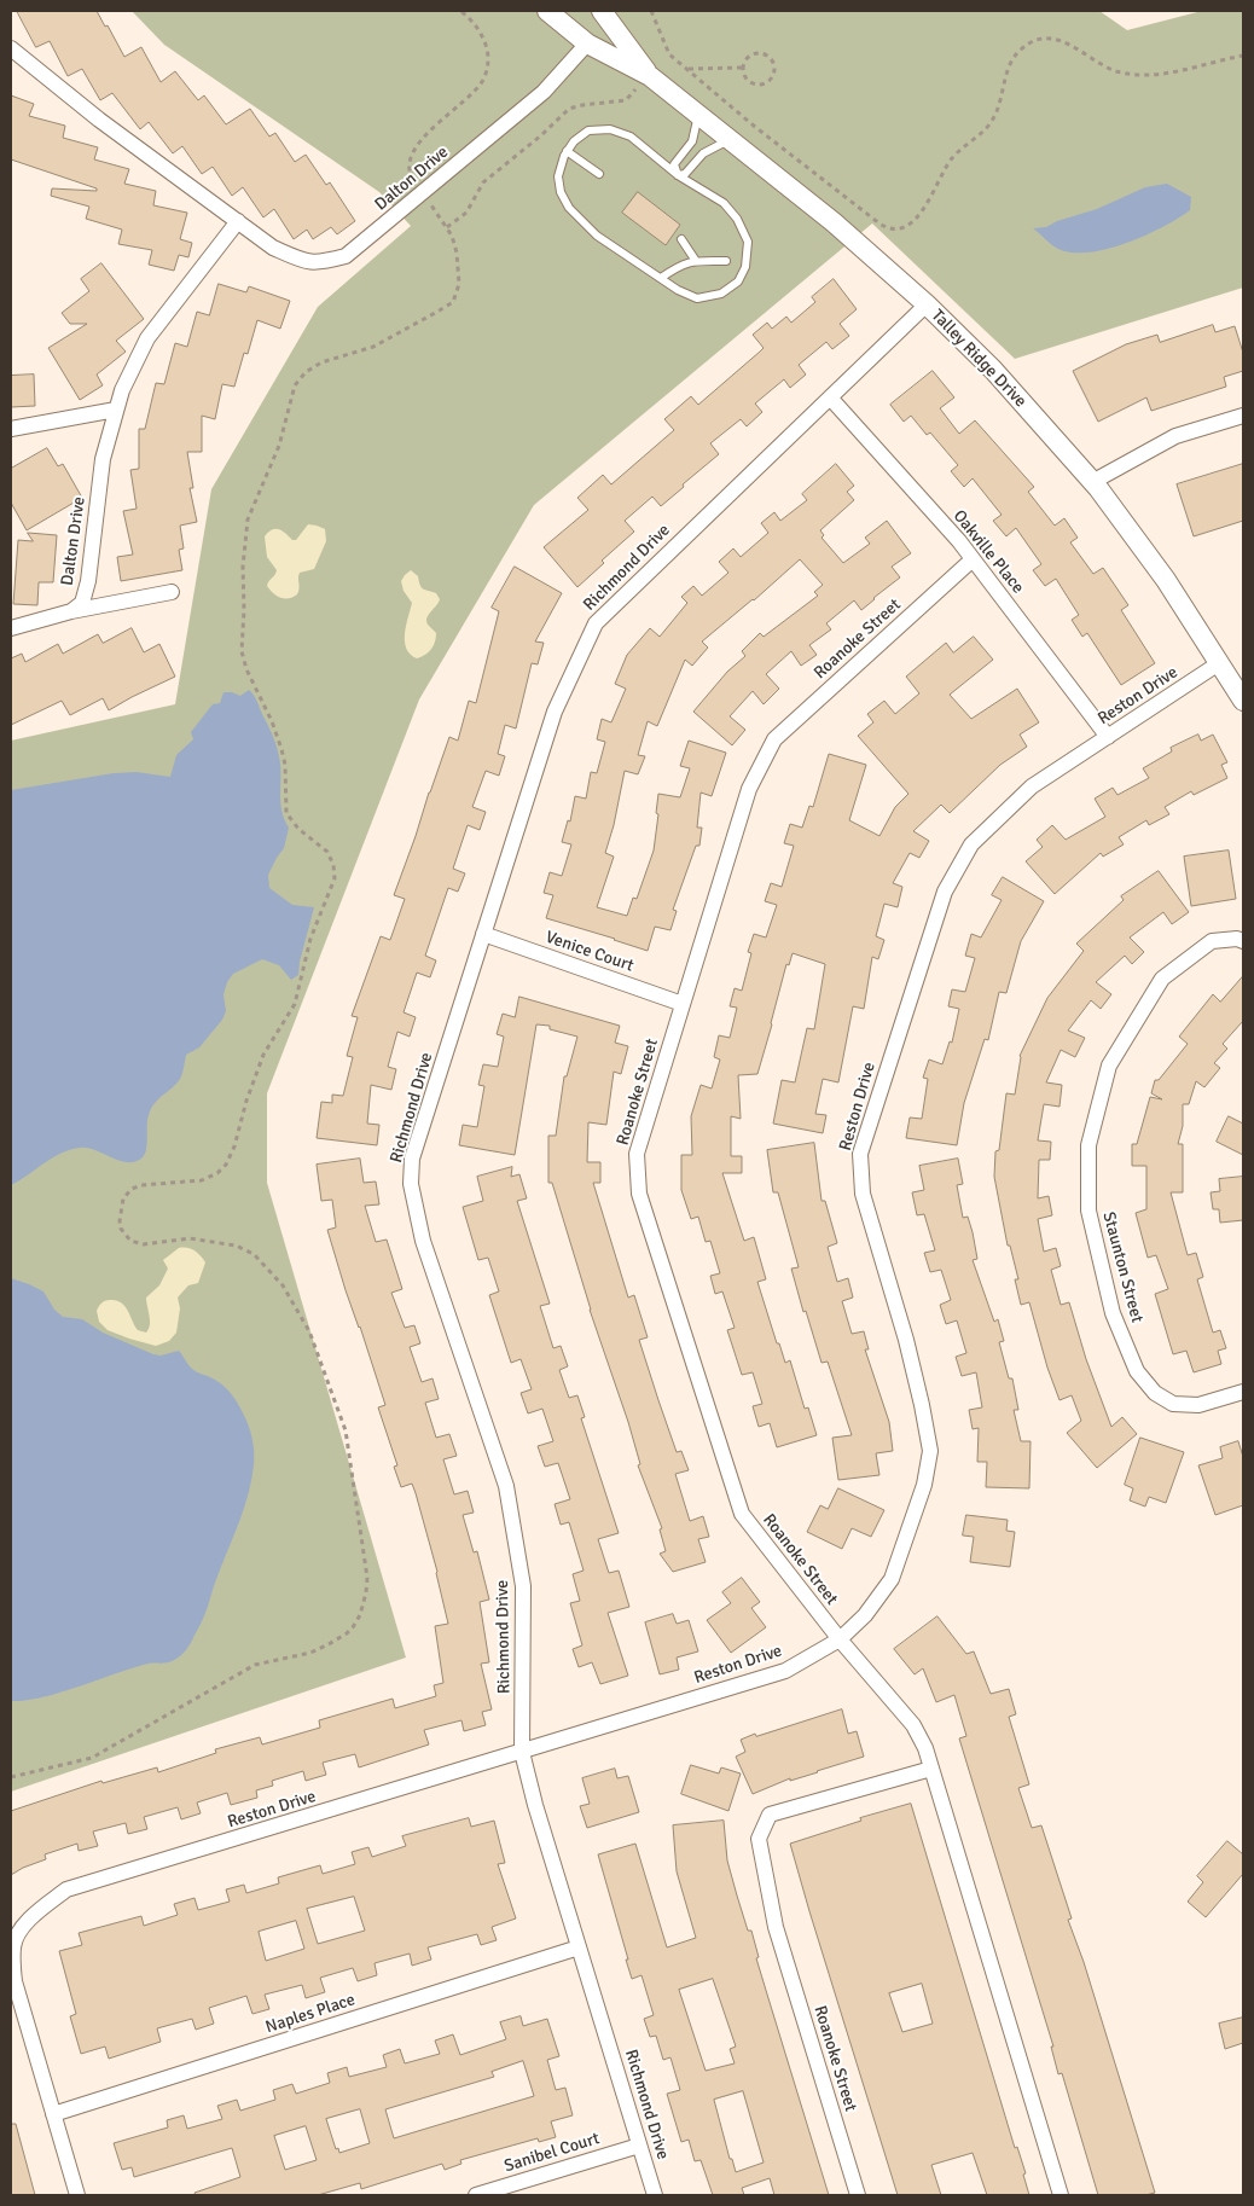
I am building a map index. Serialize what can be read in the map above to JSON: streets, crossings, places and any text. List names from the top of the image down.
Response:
{
  "streets": {
    "street": [
      "Dalton Drive",
      "Talley Ridge Drive",
      "Oakville Place",
      "Richmond Drive",
      "Roanoke Street",
      "Reston Drive",
      "Venice Court",
      "Staunton Street",
      "Naples Place",
      "Sanibel Court"
    ]
  },
  "crossings": [
    ["Dalton Drive", "Talley Ridge Drive"],
    ["Talley Ridge Drive", "Richmond Drive"],
    ["Talley Ridge Drive", "Reston Drive"],
    ["Oakville Place", "Richmond Drive"],
    ["Oakville Place", "Roanoke Street"],
    ["Oakville Place", "Reston Drive"],
    ["Richmond Drive", "Reston Drive"],
    ["Richmond Drive", "Venice Court"],
    ["Richmond Drive", "Naples Place"],
    ["Richmond Drive", "Sanibel Court"],
    ["Roanoke Street", "Reston Drive"],
    ["Roanoke Street", "Venice Court"],
    ["Reston Drive", "Naples Place"]
  ]
}
